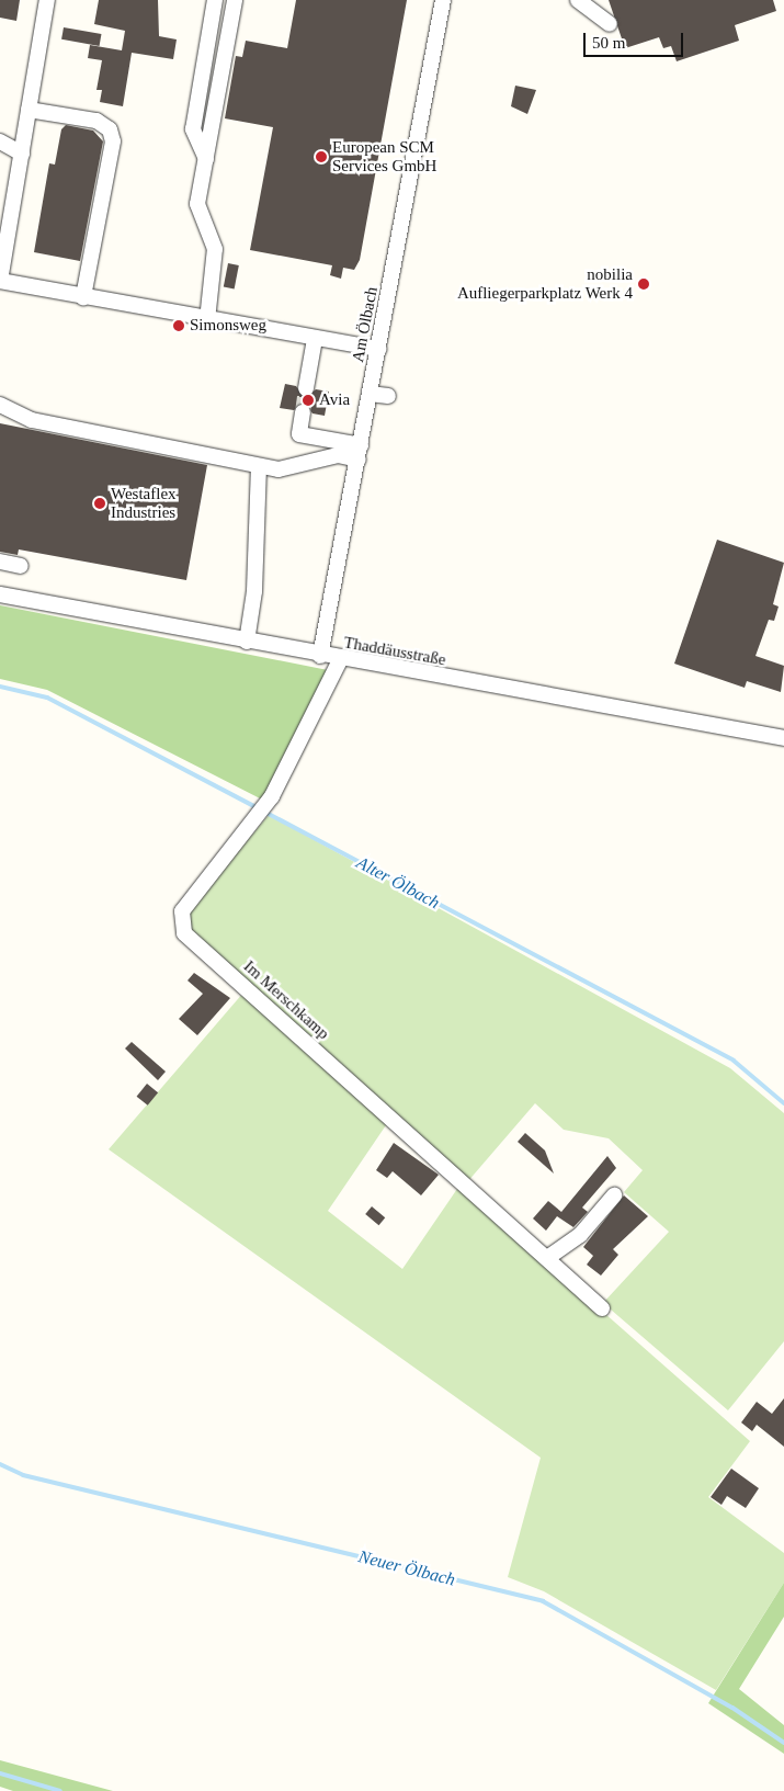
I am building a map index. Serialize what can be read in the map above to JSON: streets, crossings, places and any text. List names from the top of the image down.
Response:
{
  "streets": {
    "street": ["Am Ölbach", "Thaddäusstraße", "Im Merschkamp"]
  },
  "crossings": [
    ["Am Ölbach", "Thaddäusstraße"],
    ["Thaddäusstraße", "Im Merschkamp"]
  ],
  "water": ["Alter Ölbach", "Neuer Ölbach"],
  "places": [
    "European SCM Services GmbH",
    "nobilia Aufliegerparkplatz Werk 4",
    "Simonsweg",
    "Avia",
    "Westaflex Industries"
  ],
  "scale_bar": "50 m"
}
